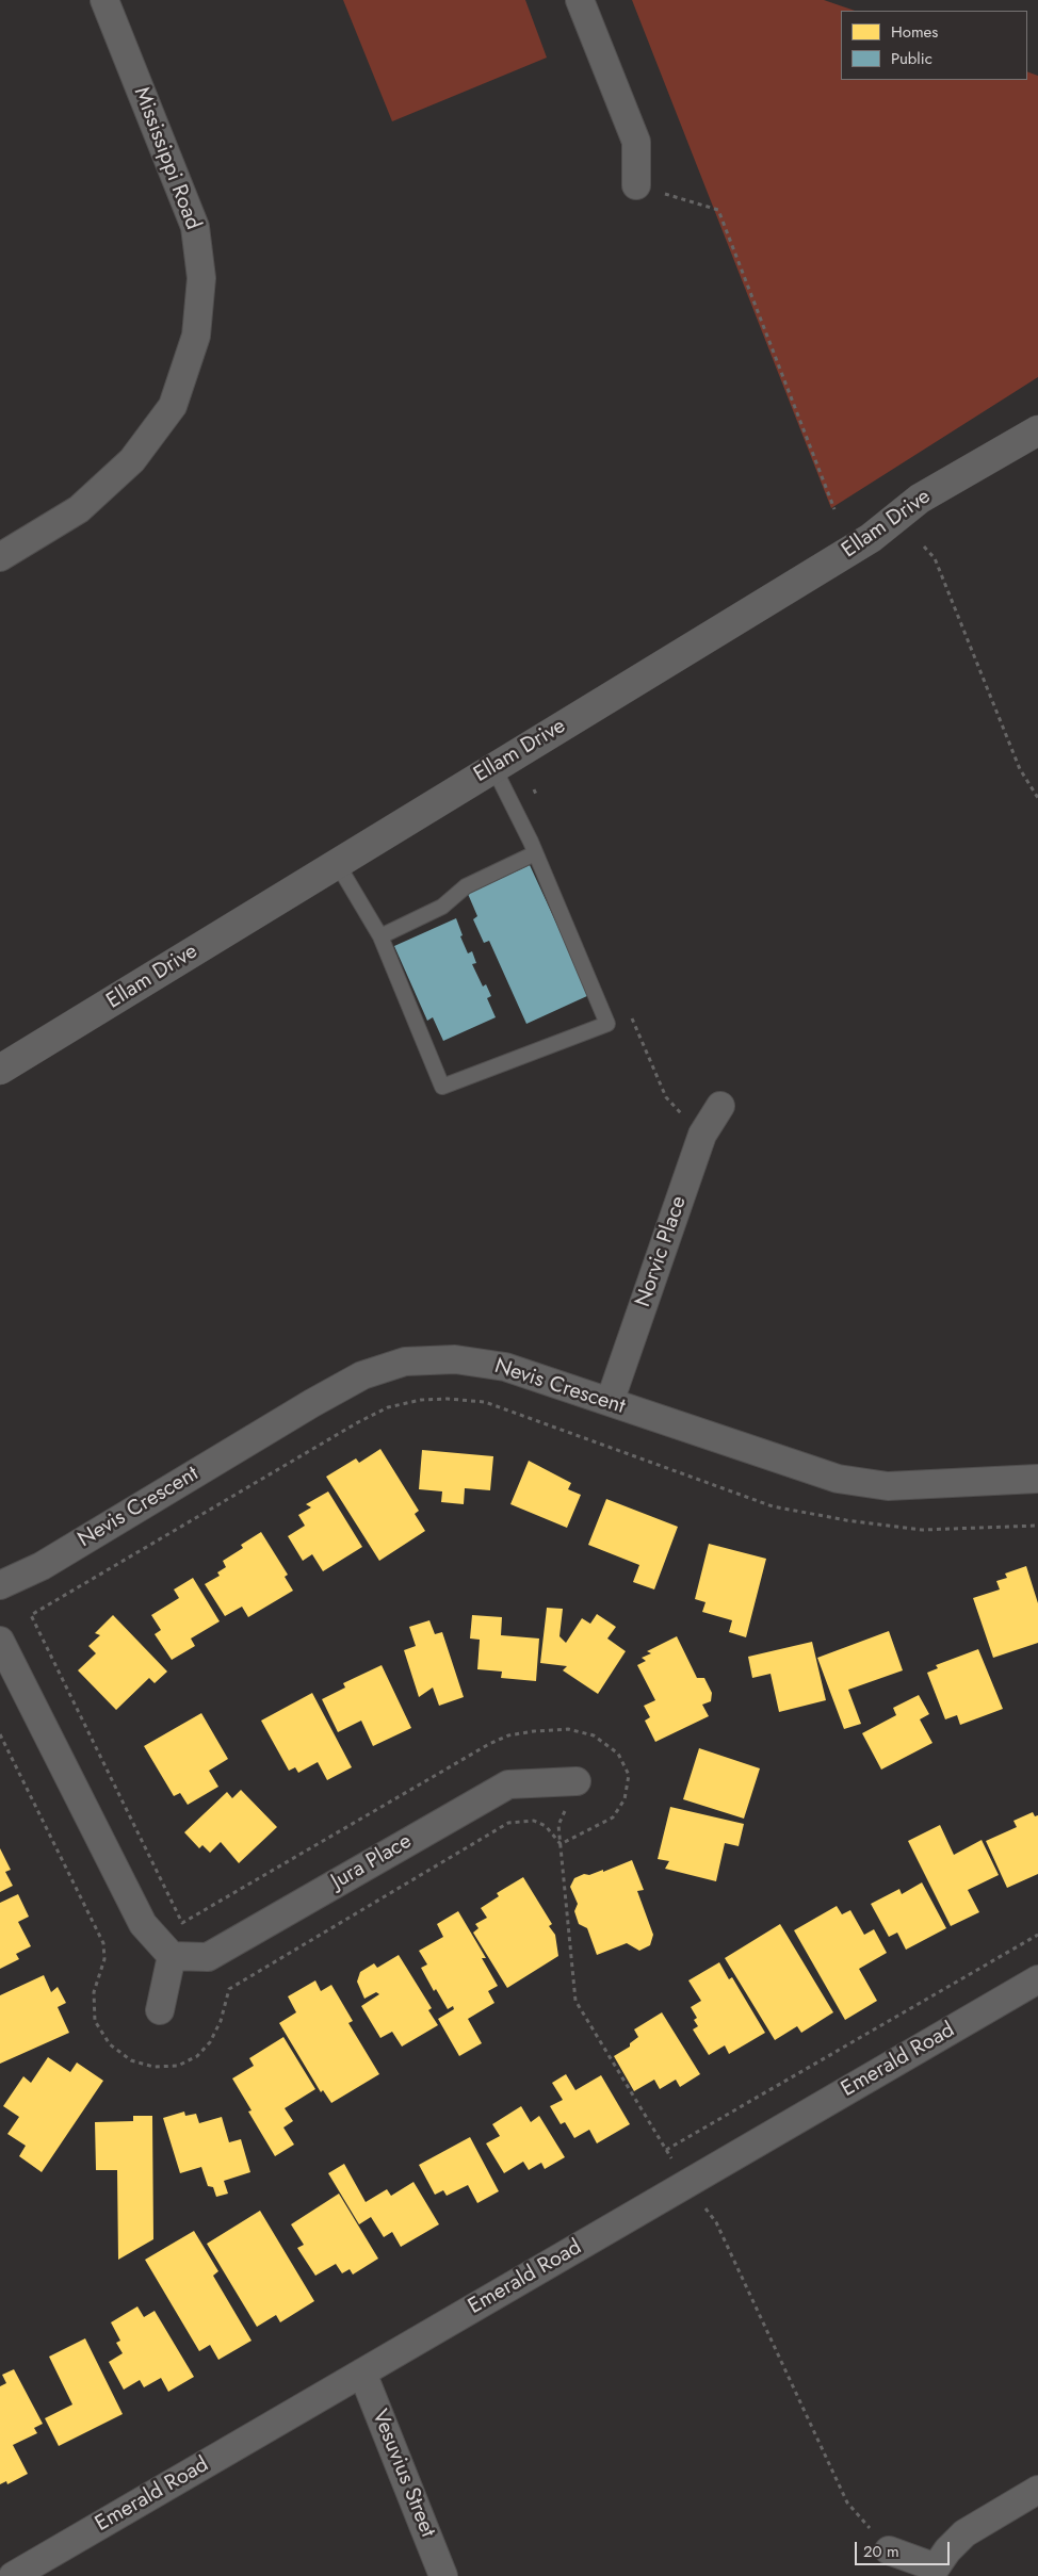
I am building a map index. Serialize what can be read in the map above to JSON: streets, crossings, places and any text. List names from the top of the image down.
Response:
{
  "streets": {
    "street": [
      "Mississippi Road",
      "Ellam Drive",
      "Norvic Place",
      "Nevis Crescent",
      "Jura Place",
      "Emerald Road",
      "Vesuvius Street"
    ]
  },
  "crossings": [
    ["Norvic Place", "Nevis Crescent"],
    ["Emerald Road", "Vesuvius Street"]
  ],
  "legend": ["Homes", "Public"],
  "scale_bar": "20 m"
}
